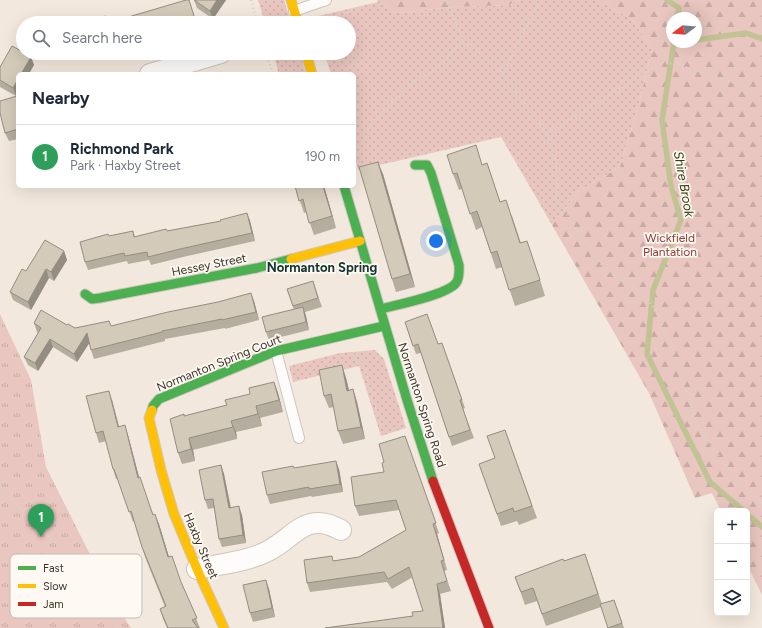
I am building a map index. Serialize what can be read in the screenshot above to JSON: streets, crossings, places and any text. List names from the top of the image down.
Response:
{
  "streets": {
    "street": [
      "Hessey Street",
      "Normanton Spring Court",
      "Normanton Spring Road",
      "Haxby Street"
    ]
  },
  "crossings": [
    ["Hessey Street", "Normanton Spring Road"],
    ["Normanton Spring Court", "Normanton Spring Road"],
    ["Normanton Spring Court", "Haxby Street"]
  ],
  "districts": ["Normanton Spring"],
  "water": ["Shire Brook"],
  "parks": ["Wickfield Plantation"],
  "legend": ["Fast", "Slow", "Jam"],
  "north": "left",
  "page": {
    "search": "Search here",
    "heading": "Nearby",
    "list": [
      {
        "mark": "1",
        "name": "Richmond Park",
        "note": "Park · Haxby Street",
        "value": "190 m"
      }
    ],
    "pins": "1",
    "map_buttons": ["+", "−"]
  }
}
